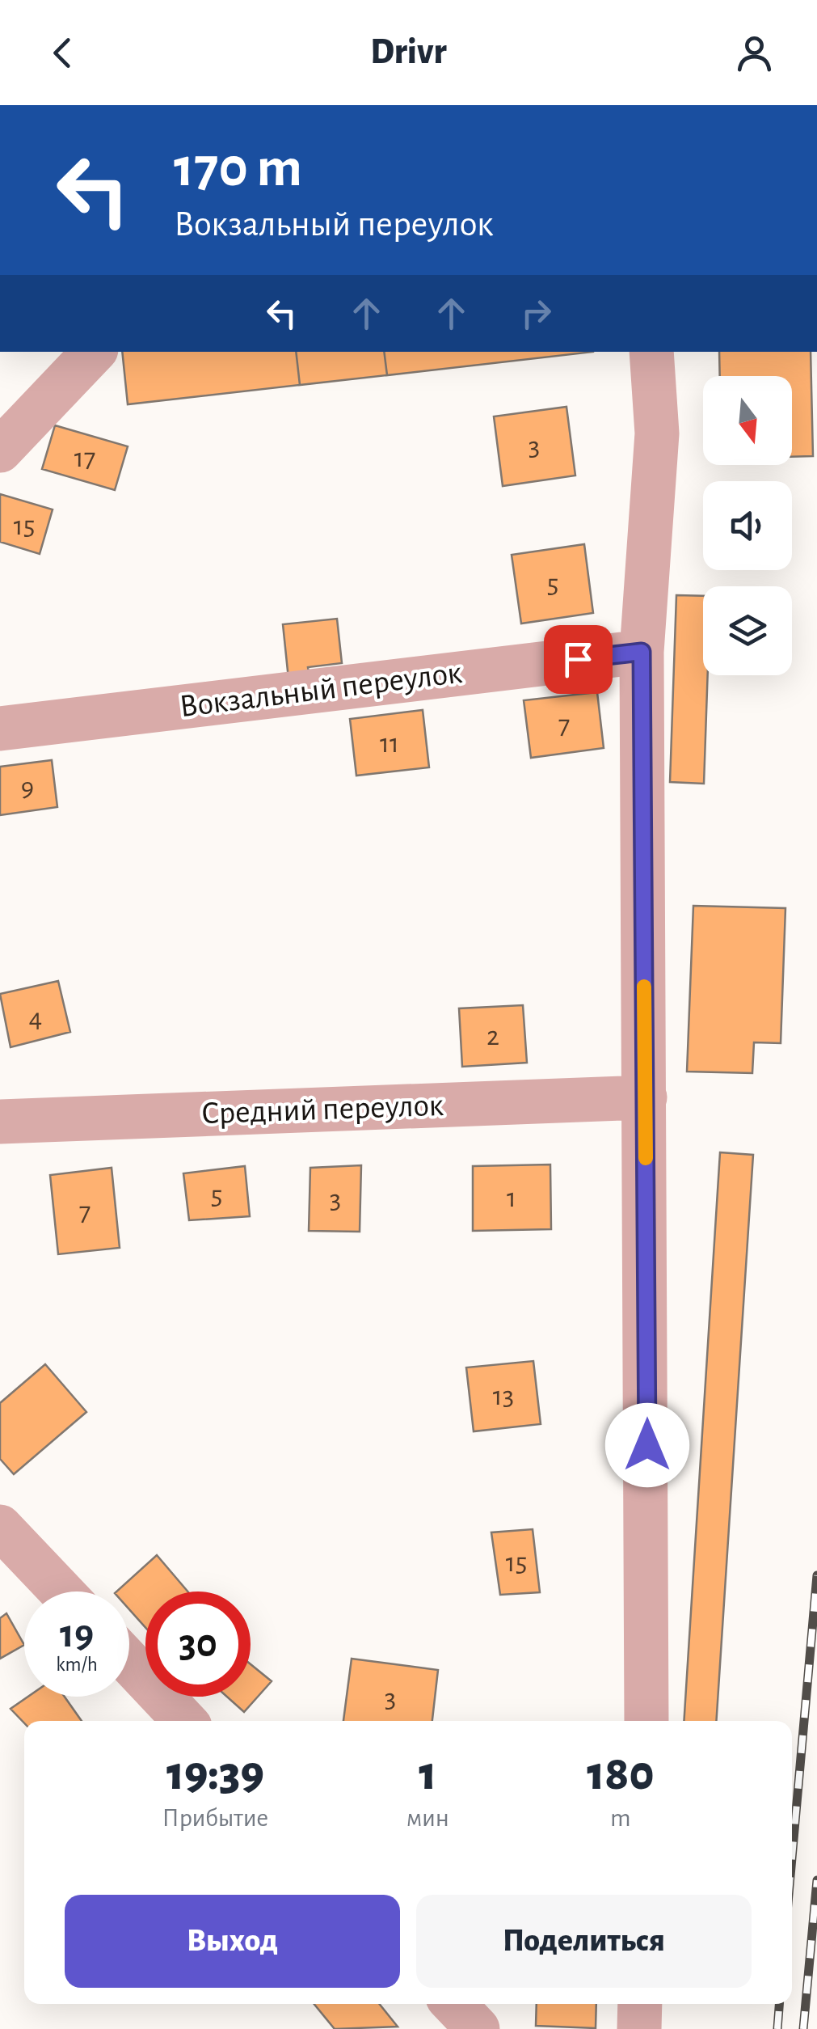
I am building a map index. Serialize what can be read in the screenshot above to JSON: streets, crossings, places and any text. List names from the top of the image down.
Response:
{
  "streets": {
    "street": ["Вокзальный переулок", "Средний переулок"]
  },
  "house_numbers": [
    "3",
    "17",
    "15",
    "5",
    "7",
    "11",
    "9",
    "4",
    "2",
    "5",
    "1",
    "3",
    "7",
    "13",
    "15",
    "3"
  ],
  "north": "bottom",
  "page": {
    "header": "Drivr",
    "turn": ["170 m", "Вокзальный переулок"],
    "speed": "19 km/h",
    "limit": "30",
    "eta": [
      "19:39",
      "Прибытие",
      "1",
      "мин",
      "180",
      "m"
    ],
    "buttons": ["Выход", "Поделиться"]
  }
}
